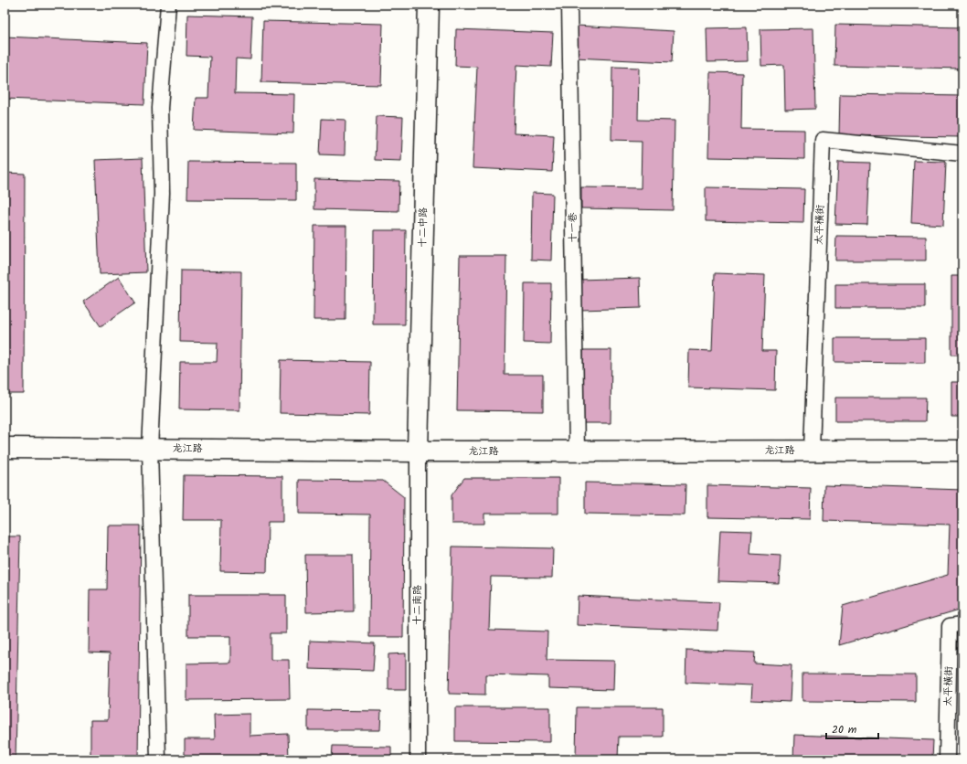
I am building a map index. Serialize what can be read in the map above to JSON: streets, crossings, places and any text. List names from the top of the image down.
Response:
{
  "streets": {
    "street": [
      "太平横街",
      "十二中路",
      "十一巷",
      "龙江路",
      "十二南路"
    ]
  },
  "crossings": [
    ["太平横街", "龙江路"],
    ["十二中路", "龙江路"],
    ["十二中路", "十二南路"],
    ["十一巷", "龙江路"],
    ["龙江路", "十二南路"]
  ],
  "scale_bar": "20 m"
}
